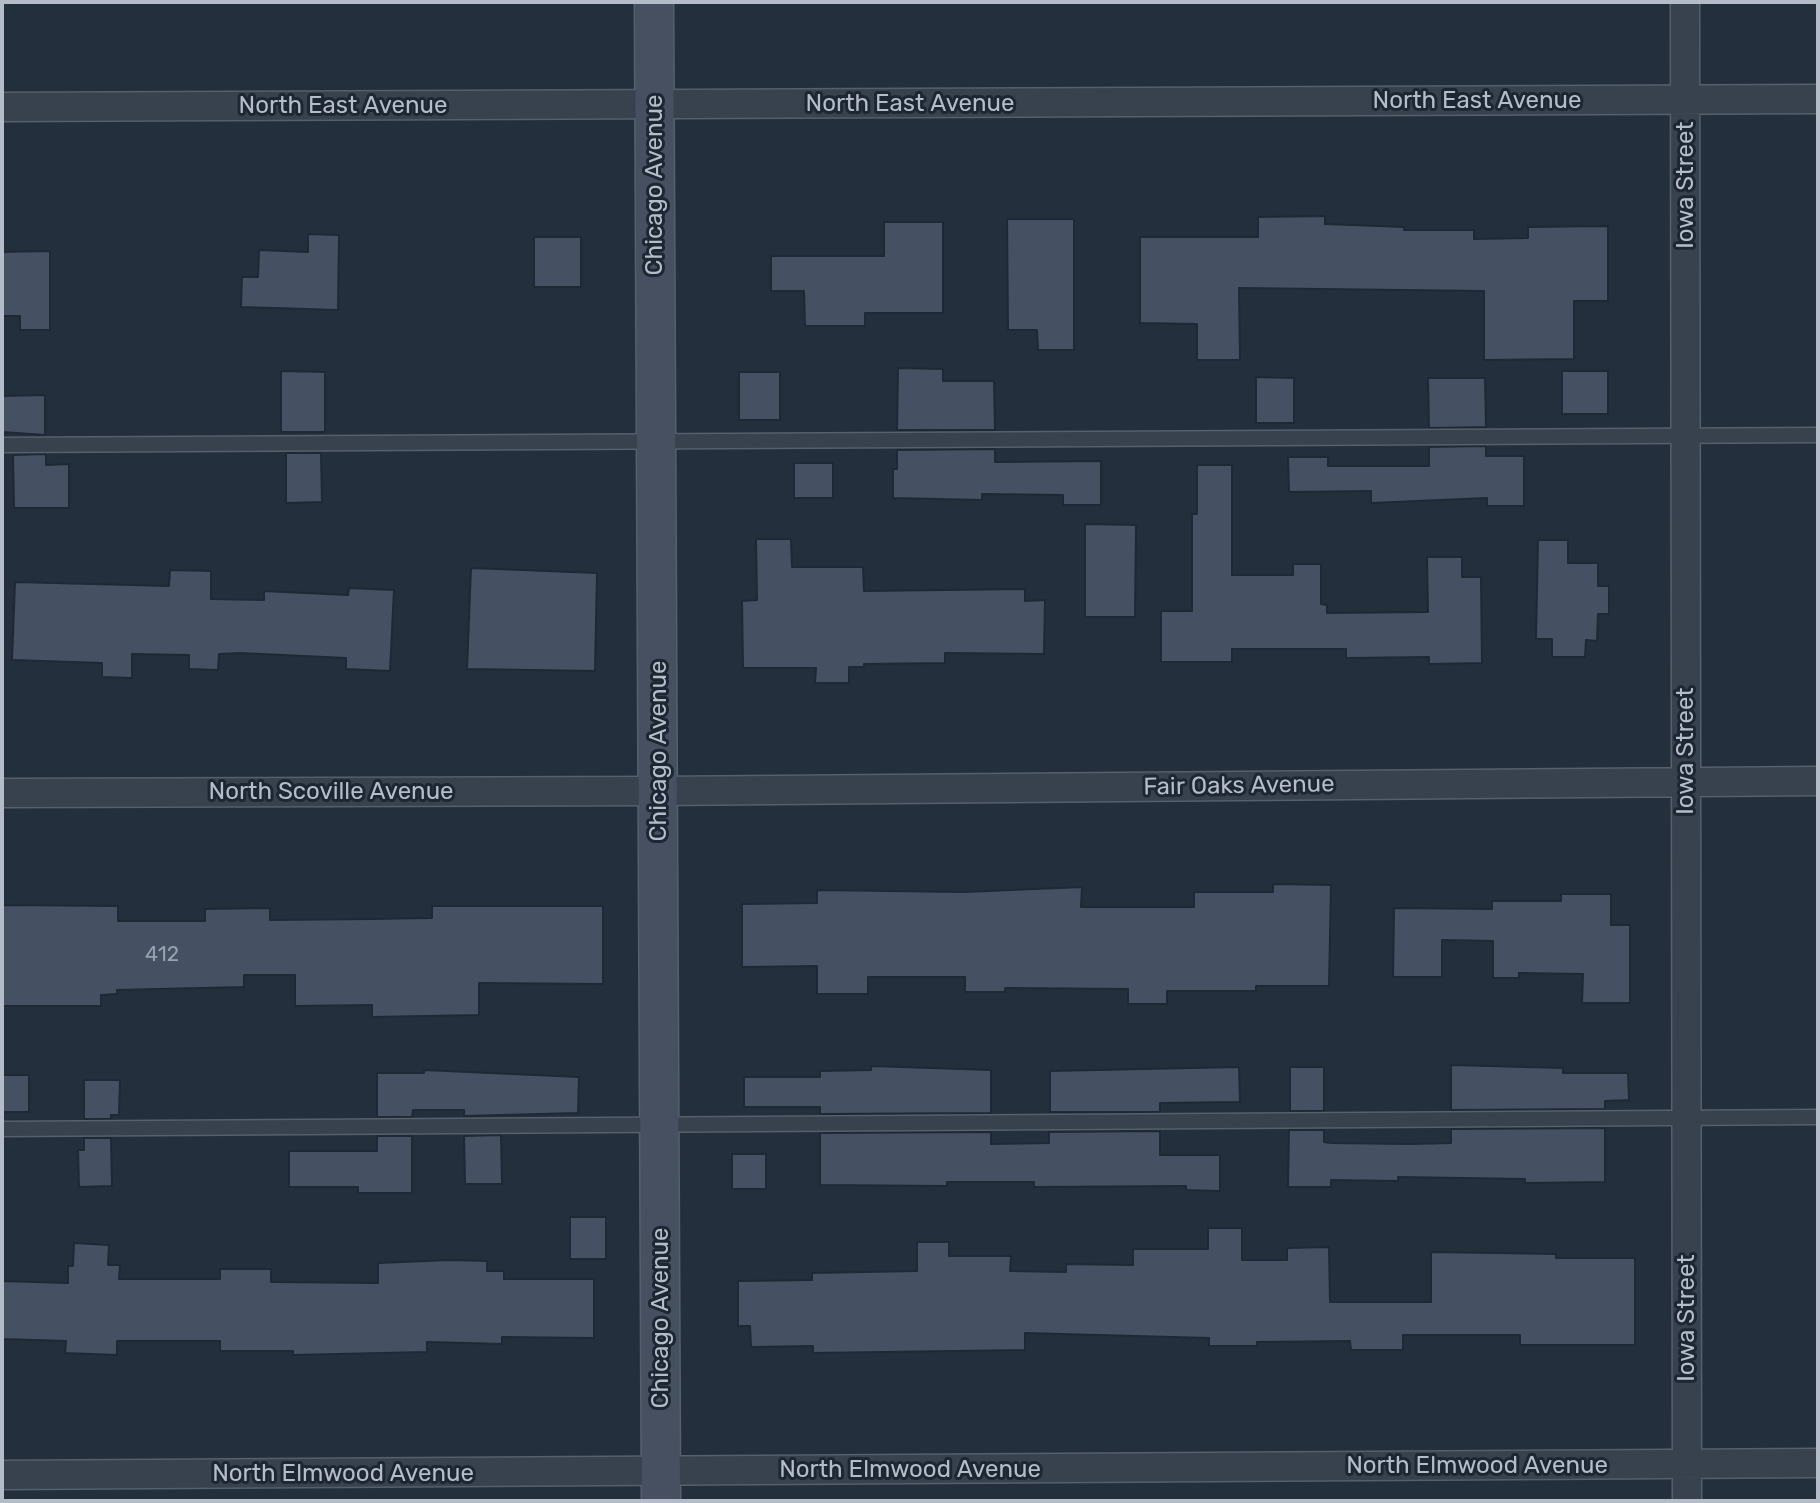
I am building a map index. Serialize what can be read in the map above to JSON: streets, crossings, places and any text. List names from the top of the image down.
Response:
{
  "streets": {
    "main road": ["Chicago Avenue"],
    "street": [
      "North East Avenue",
      "Iowa Street",
      "Fair Oaks Avenue",
      "North Scoville Avenue",
      "North Elmwood Avenue"
    ]
  },
  "crossings": [
    ["North East Avenue", "Chicago Avenue"],
    ["North East Avenue", "Iowa Street"],
    ["Chicago Avenue", "Fair Oaks Avenue"],
    ["Chicago Avenue", "North Scoville Avenue"],
    ["Chicago Avenue", "North Elmwood Avenue"],
    ["Iowa Street", "Fair Oaks Avenue"],
    ["Iowa Street", "North Elmwood Avenue"],
    ["Fair Oaks Avenue", "North Scoville Avenue"]
  ],
  "house_numbers": ["412"]
}
